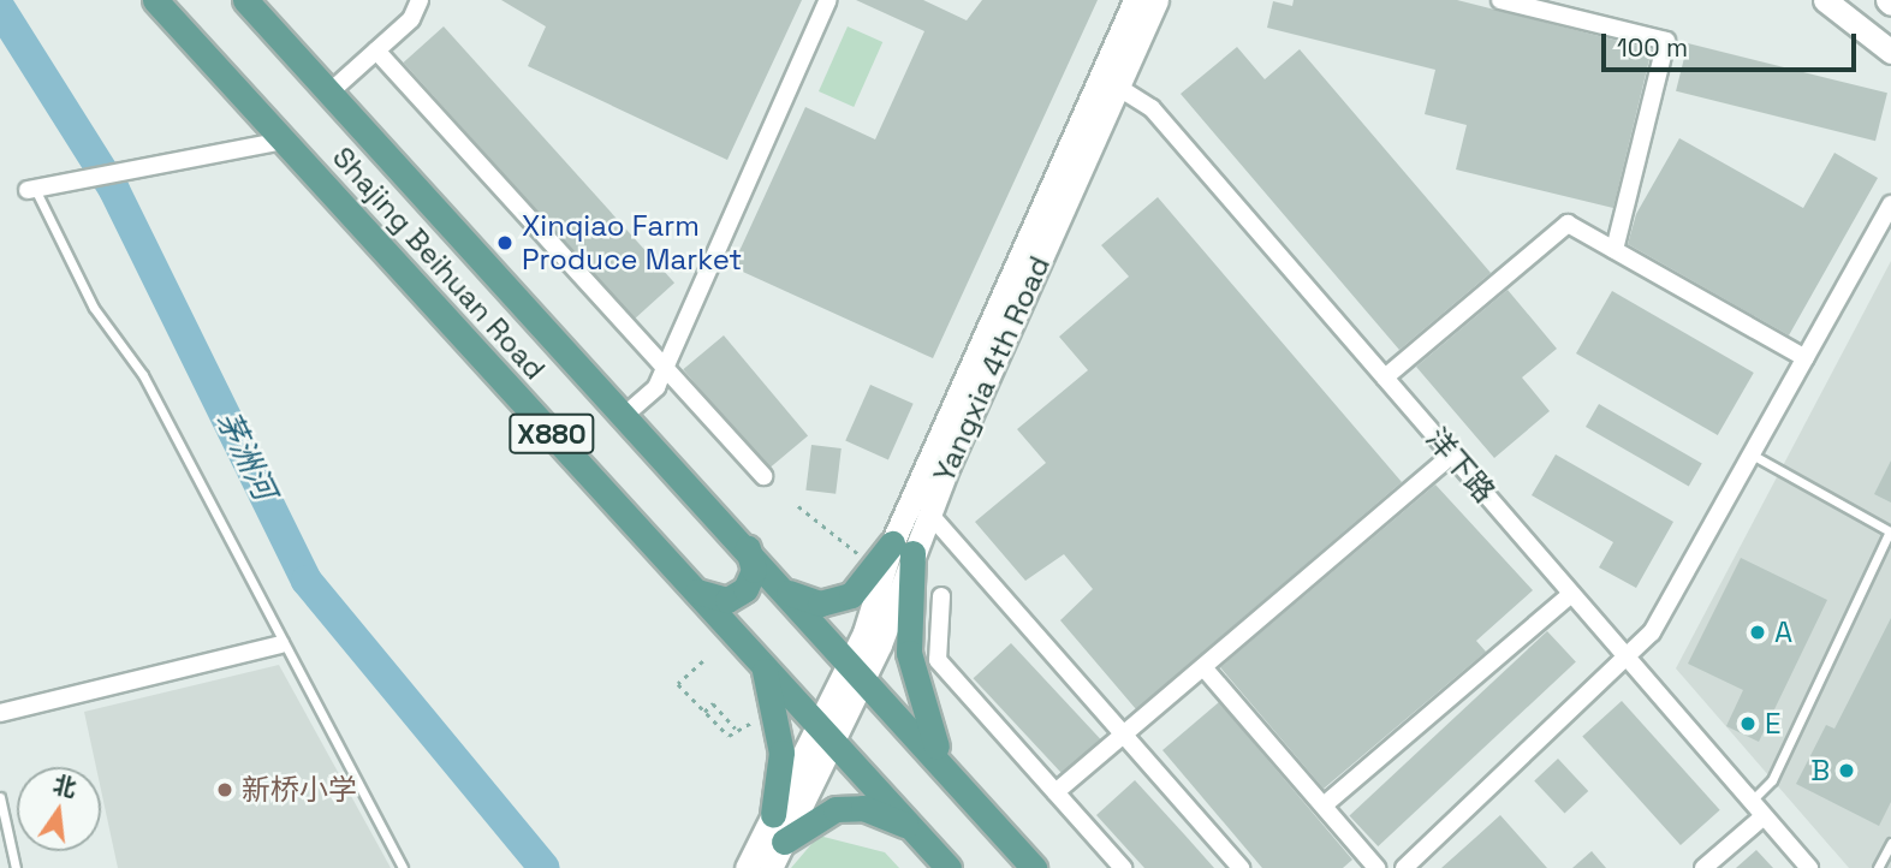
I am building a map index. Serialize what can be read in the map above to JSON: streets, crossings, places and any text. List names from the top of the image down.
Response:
{
  "streets": {
    "main road": ["Shajing Beihuan Road", "X880"],
    "street": ["Yangxia 4th Road", "洋下路"]
  },
  "crossings": [
    ["Shajing Beihuan Road", "Yangxia 4th Road"],
    ["Yangxia 4th Road", "洋下路"]
  ],
  "water": ["茅洲河"],
  "places": [
    "Xinqiao Farm Produce Market",
    "A",
    "E",
    "B",
    "新桥小学"
  ],
  "scale_bar": "100 m",
  "north": "top"
}
